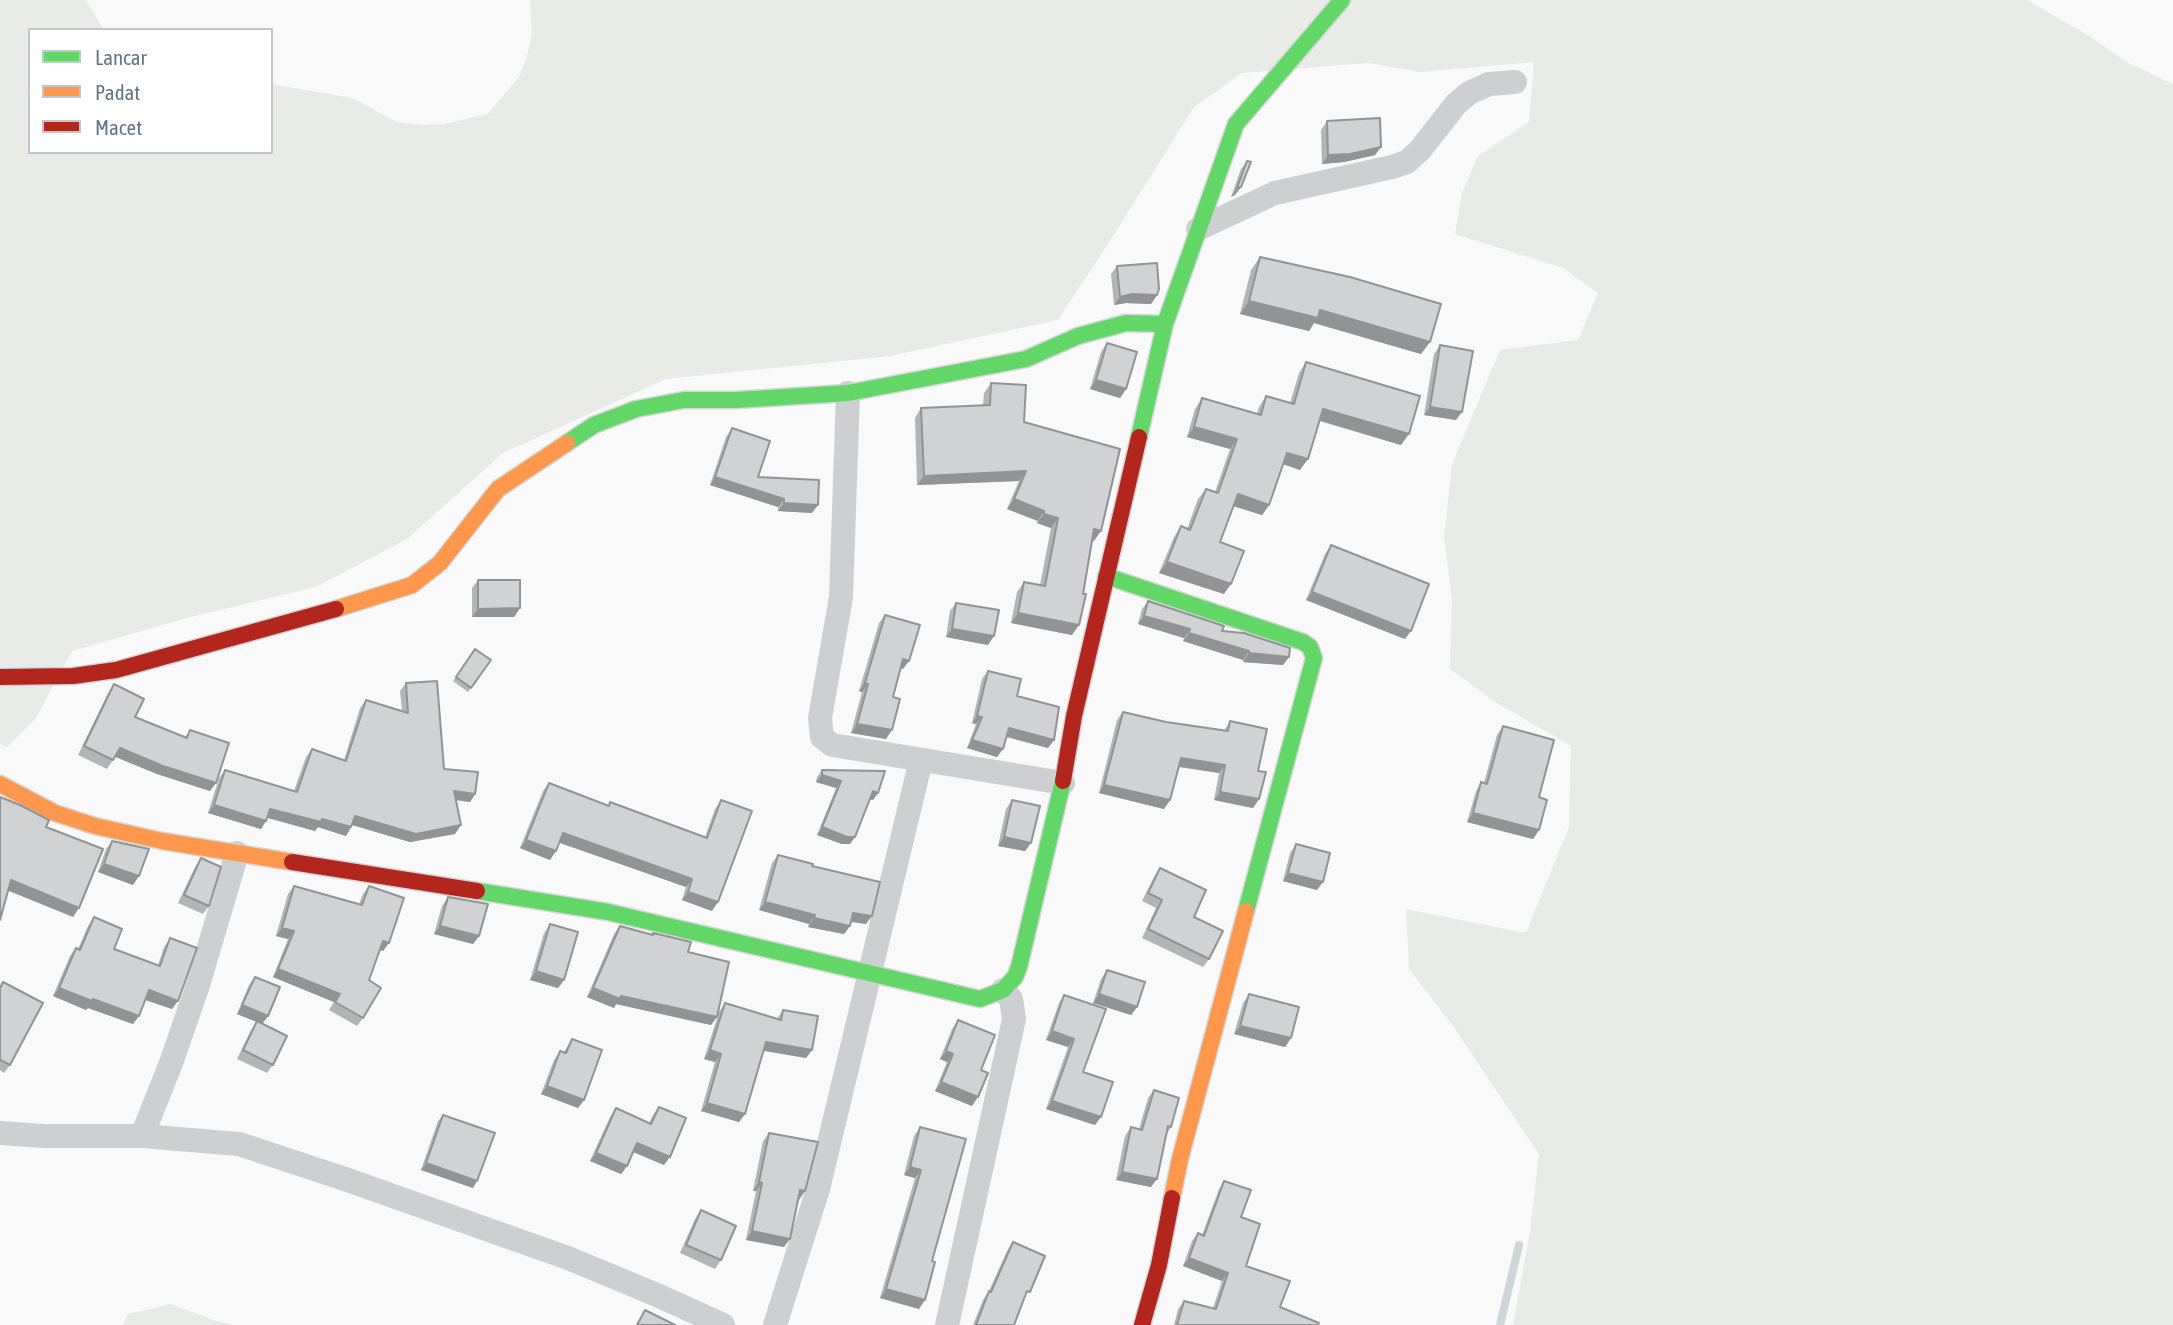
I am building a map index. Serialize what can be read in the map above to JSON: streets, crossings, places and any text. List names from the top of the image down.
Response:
{
  "legend": ["Lancar", "Padat", "Macet"]
}
